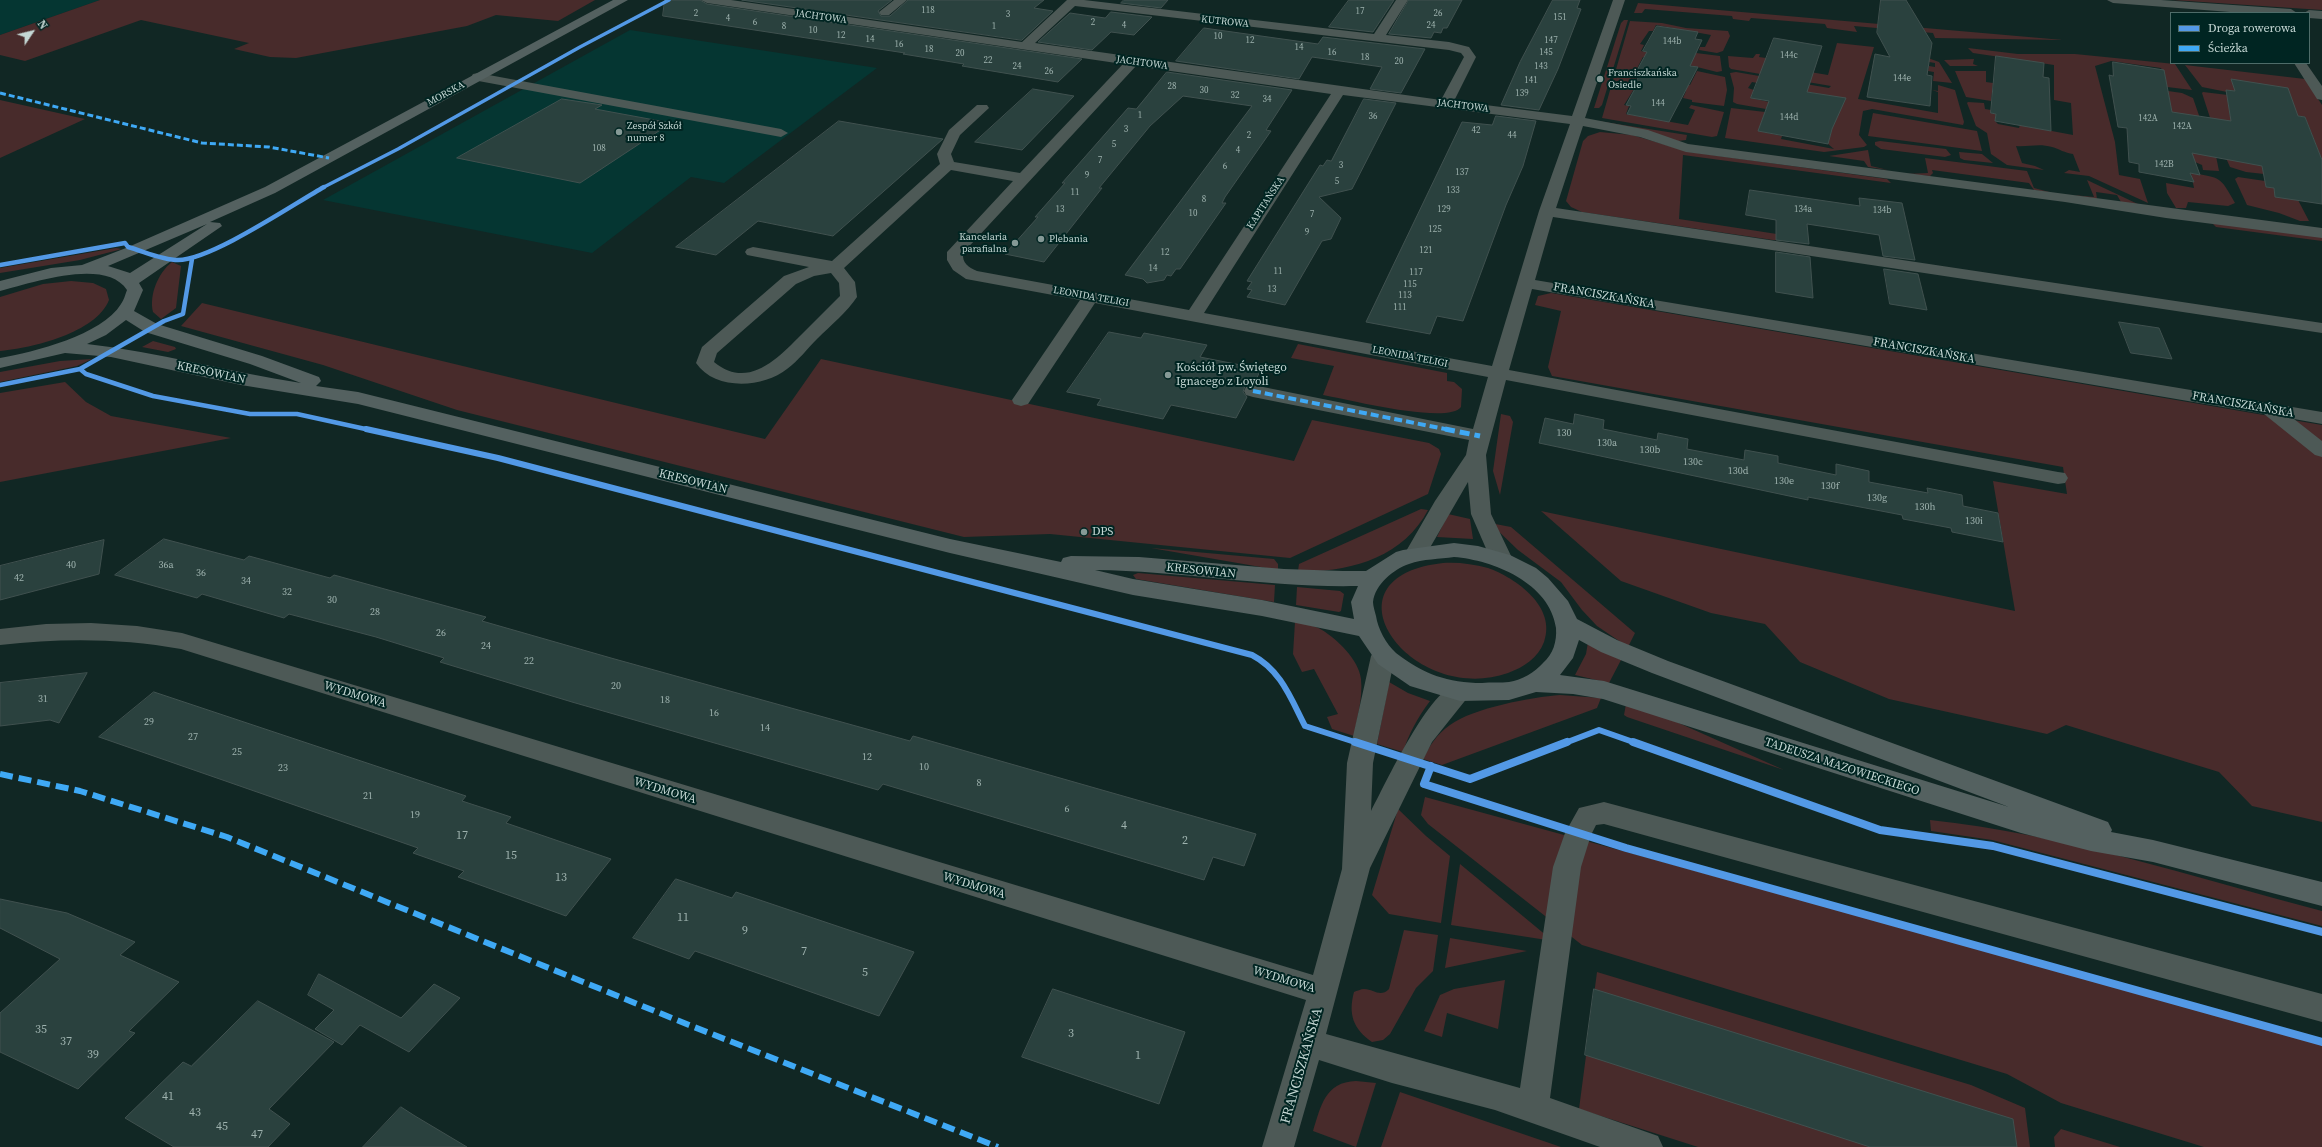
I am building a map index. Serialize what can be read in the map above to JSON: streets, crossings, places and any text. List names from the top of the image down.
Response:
{
  "streets": {
    "main road": ["MORSKA", "KRESOWIAN", "TADEUSZA MAZOWIECKIEGO"],
    "street": [
      "JACHTOWA",
      "KUTROWA",
      "KAPITAŃSKA",
      "FRANCISZKAŃSKA",
      "LEONIDA TELIGI",
      "WYDMOWA"
    ]
  },
  "crossings": [
    ["JACHTOWA", "KUTROWA"],
    ["JACHTOWA", "KAPITAŃSKA"],
    ["JACHTOWA", "LEONIDA TELIGI"],
    ["KAPITAŃSKA", "LEONIDA TELIGI"],
    ["FRANCISZKAŃSKA", "WYDMOWA"]
  ],
  "places": [
    "Franciszkańska Osiedle",
    "Zespół Szkół numer 8",
    "Plebania",
    "Kancelaria parafialna",
    "Kościół pw. Świętego Ignacego z Loyoli",
    "DPS"
  ],
  "house_numbers": [
    "118",
    "17",
    "2",
    "26",
    "3",
    "151",
    "4",
    "6",
    "2",
    "4",
    "24",
    "8",
    "1",
    "10",
    "12",
    "10",
    "14",
    "12",
    "147",
    "144b",
    "16",
    "14",
    "18",
    "16",
    "145",
    "20",
    "144c",
    "18",
    "22",
    "20",
    "24",
    "143",
    "26",
    "144e",
    "141",
    "28",
    "30",
    "139",
    "32",
    "34",
    "144",
    "1",
    "36",
    "144d",
    "142A",
    "142A",
    "3",
    "42",
    "2",
    "44",
    "5",
    "108",
    "4",
    "7",
    "142B",
    "3",
    "6",
    "137",
    "9",
    "5",
    "133",
    "11",
    "8",
    "13",
    "129",
    "134a",
    "134b",
    "10",
    "7",
    "125",
    "9",
    "121",
    "12",
    "14",
    "11",
    "117",
    "115",
    "13",
    "113",
    "111",
    "130",
    "130a",
    "130b",
    "130c",
    "130d",
    "130e",
    "130f",
    "130g",
    "130h",
    "130i",
    "40",
    "36a",
    "36",
    "42",
    "34",
    "32",
    "30",
    "28",
    "26",
    "24",
    "22",
    "20",
    "31",
    "18",
    "16",
    "29",
    "14",
    "27",
    "25",
    "12",
    "10",
    "23",
    "8",
    "21",
    "6",
    "19",
    "4",
    "17",
    "2",
    "15",
    "13",
    "11",
    "9",
    "7",
    "5",
    "35",
    "3",
    "37",
    "39",
    "1",
    "41",
    "43",
    "45",
    "47"
  ],
  "legend": ["Droga rowerowa", "Ścieżka"],
  "north": "top right"
}
